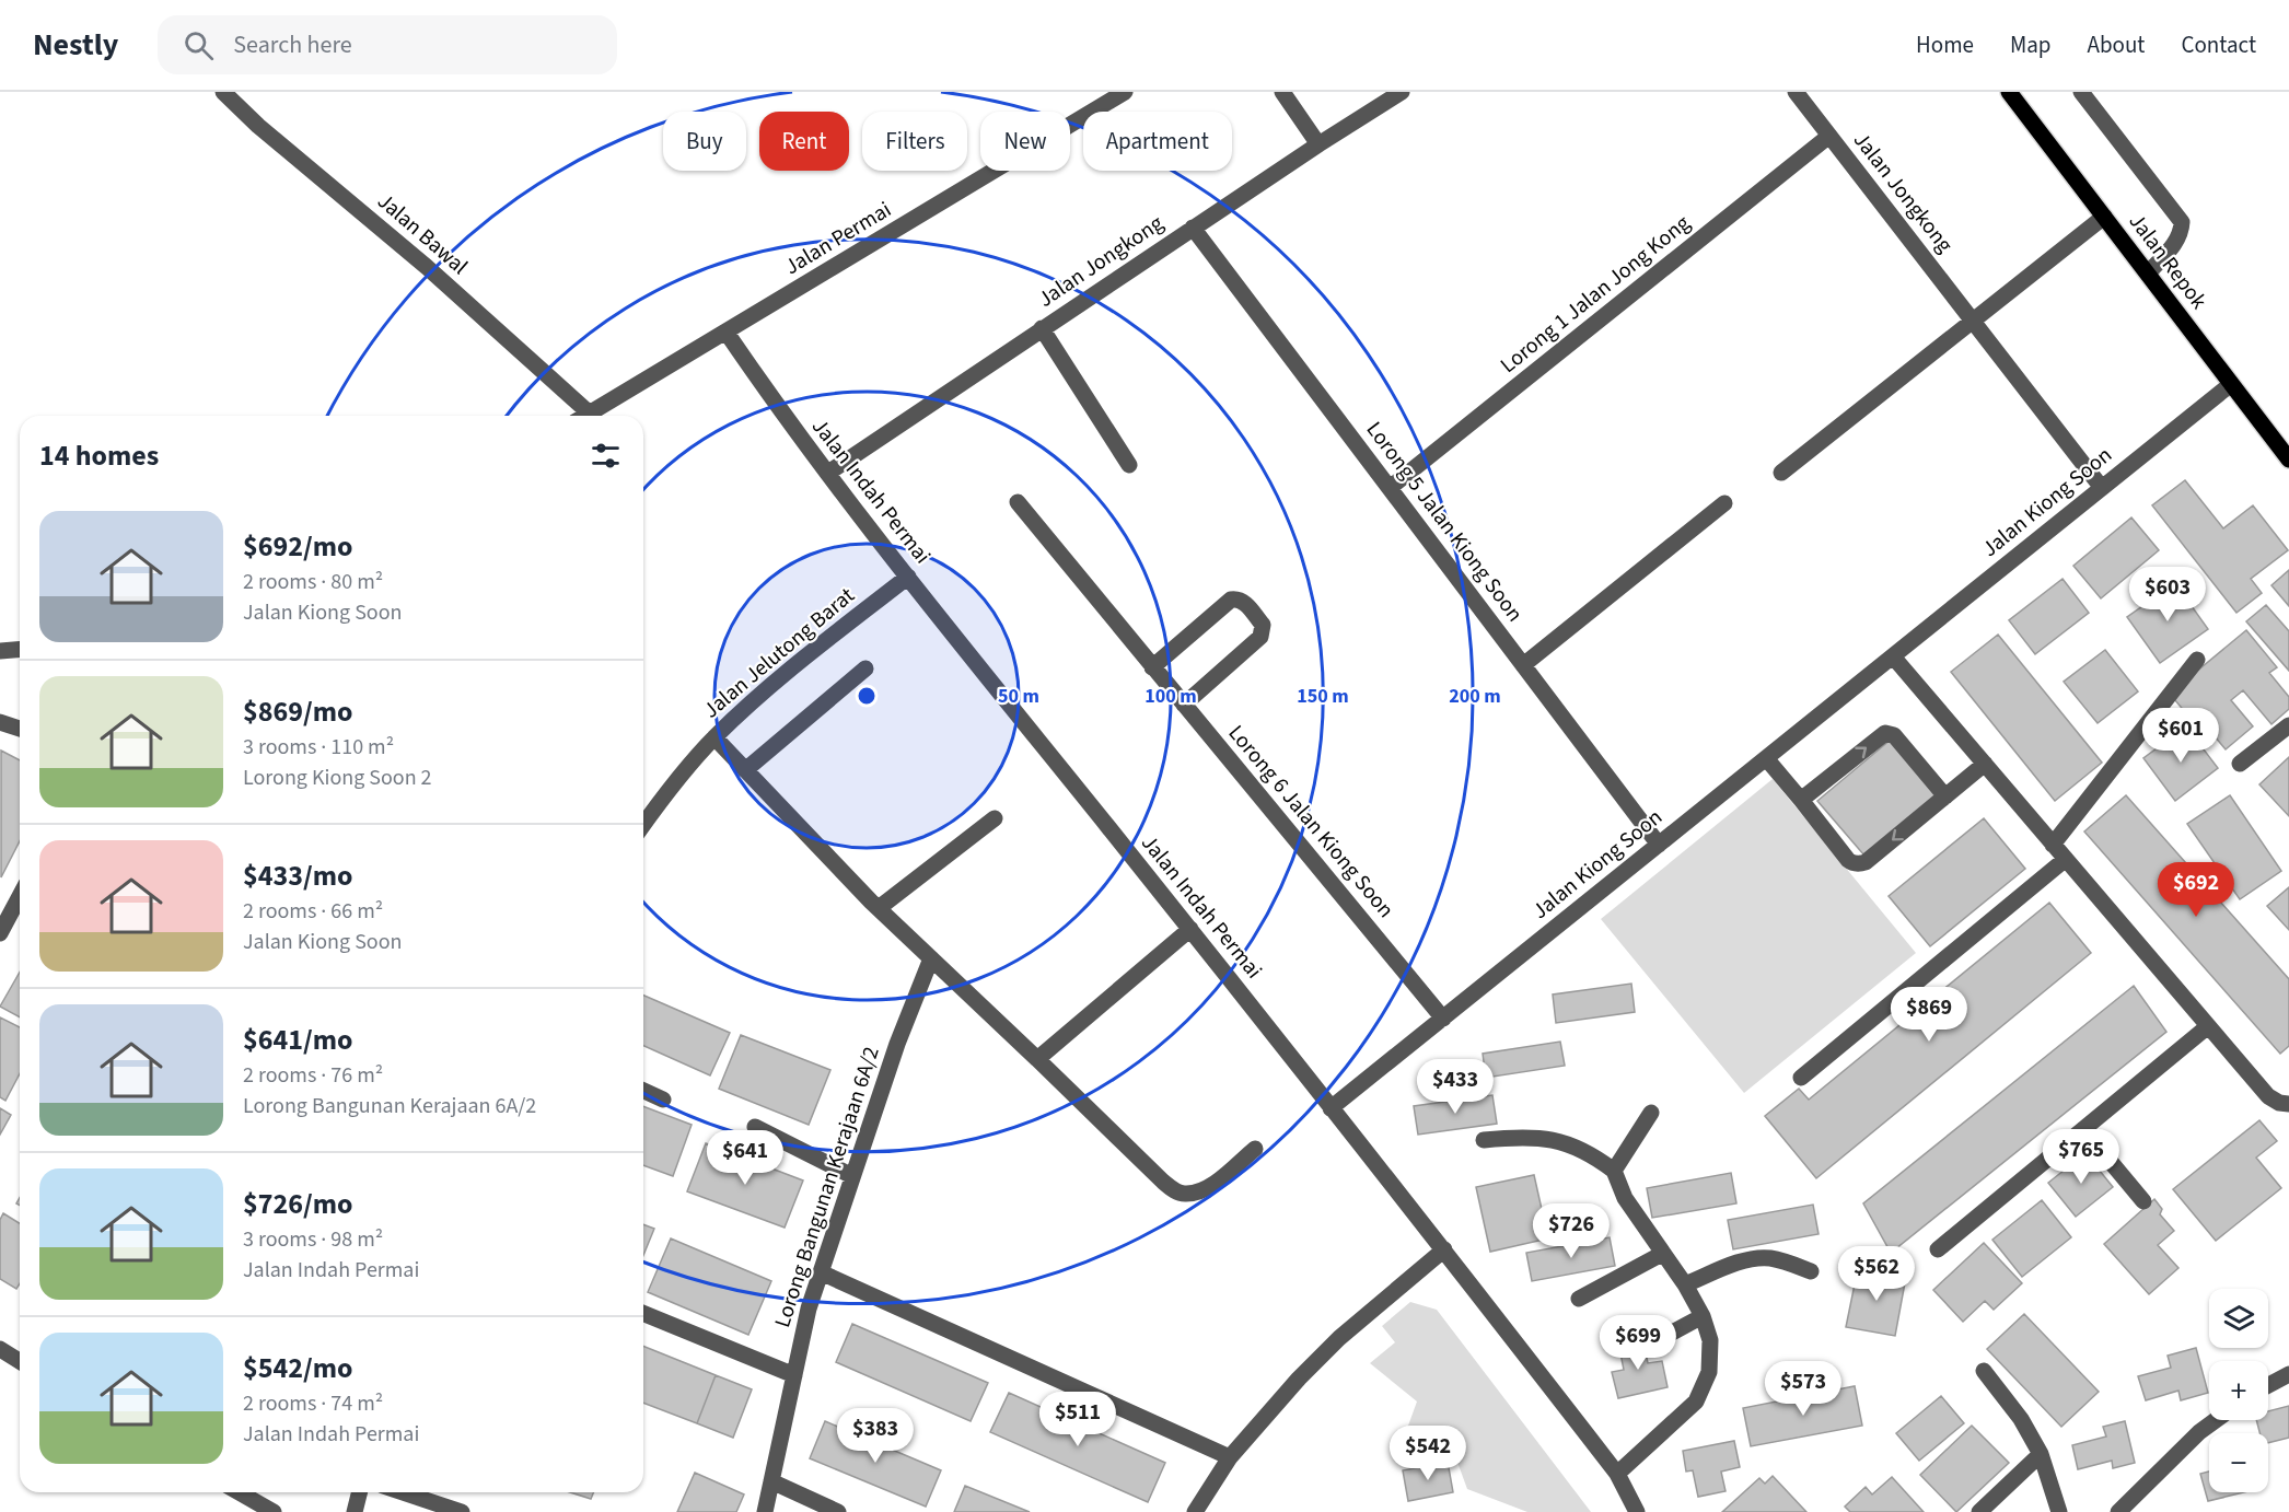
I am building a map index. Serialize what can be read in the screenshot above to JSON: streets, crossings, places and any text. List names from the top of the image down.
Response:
{
  "streets": {
    "main road": ["Jalan Repok"],
    "street": [
      "Jalan Jongkong",
      "Jalan Bawal",
      "Jalan Permai",
      "Lorong 1 Jalan Jong Kong",
      "Jalan Indah Permai",
      "Jalan Kiong Soon",
      "Lorong 5 Jalan Kiong Soon",
      "Jalan Jelutong Barat",
      "Lorong 6 Jalan Kiong Soon",
      "Lorong Bangunan Kerajaan 6A/2"
    ]
  },
  "crossings": [
    ["Jalan Jongkong", "Lorong 1 Jalan Jong Kong"],
    ["Jalan Jongkong", "Jalan Indah Permai"],
    ["Jalan Jongkong", "Jalan Kiong Soon"],
    ["Jalan Jongkong", "Lorong 5 Jalan Kiong Soon"],
    ["Jalan Bawal", "Jalan Permai"],
    ["Jalan Permai", "Jalan Indah Permai"],
    ["Jalan Repok", "Jalan Kiong Soon"],
    ["Lorong 1 Jalan Jong Kong", "Lorong 5 Jalan Kiong Soon"],
    ["Jalan Indah Permai", "Jalan Kiong Soon"],
    ["Jalan Indah Permai", "Jalan Jelutong Barat"],
    ["Jalan Kiong Soon", "Lorong 5 Jalan Kiong Soon"],
    ["Jalan Kiong Soon", "Lorong 6 Jalan Kiong Soon"]
  ],
  "page": {
    "header": "Nestly",
    "search": "Search here",
    "nav": [
      "Home",
      "Map",
      "About",
      "Contact"
    ],
    "chip": [
      "Buy",
      "Rent",
      "Filters",
      "New",
      "Apartment"
    ],
    "heading": "14 homes",
    "list": [
      {
        "name": "$692/mo",
        "note": "2 rooms · 80 m² · Jalan Kiong Soon"
      },
      {
        "name": "$869/mo",
        "note": "3 rooms · 110 m² · Lorong Kiong Soon 2"
      },
      {
        "name": "$433/mo",
        "note": "2 rooms · 66 m² · Jalan Kiong Soon"
      },
      {
        "name": "$641/mo",
        "note": "2 rooms · 76 m² · Lorong Bangunan Kerajaan 6A/2"
      },
      {
        "name": "$726/mo",
        "note": "3 rooms · 98 m² · Jalan Indah Permai"
      },
      {
        "name": "$542/mo",
        "note": "2 rooms · 74 m² · Jalan Indah Permai"
      }
    ],
    "price": [
      "$603",
      "$601",
      "$692",
      "$869",
      "$433",
      "$765",
      "$641",
      "$726",
      "$562",
      "$699",
      "$573",
      "$511",
      "$383",
      "$542"
    ],
    "map_buttons": ["+", "−"]
  },
  "rings": [
    "50 m",
    "100 m",
    "150 m",
    "200 m"
  ]
}
